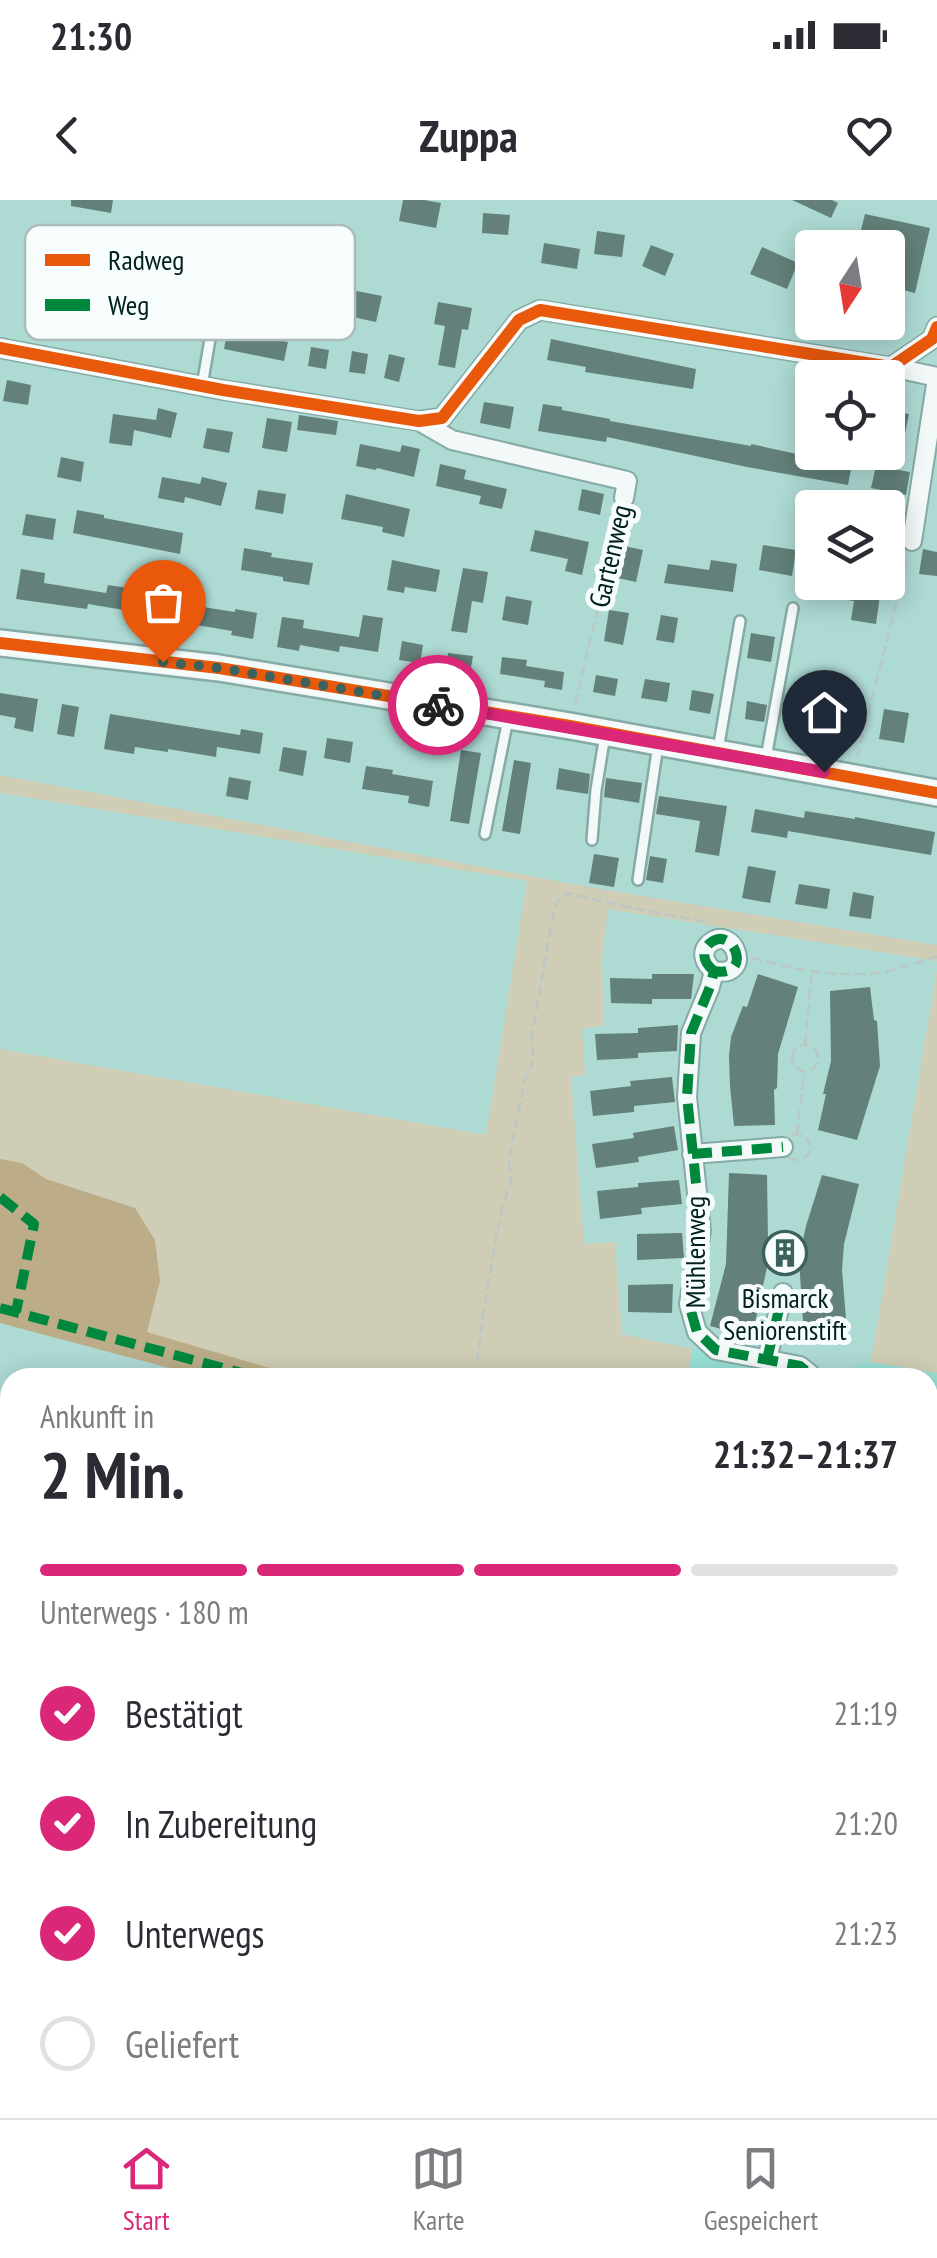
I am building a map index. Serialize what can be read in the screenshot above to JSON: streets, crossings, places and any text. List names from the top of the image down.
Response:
{
  "streets": {
    "street": ["Gartenweg", "Mühlenweg"]
  },
  "places": {
    "building": ["Bismarck Seniorenstift"]
  },
  "legend": ["Radweg", "Weg"],
  "north": "bottom",
  "page": {
    "status": "21:30",
    "header": "Zuppa",
    "heading": ["2 Min.", "Ankunft in", "21:32–21:37"],
    "bar": "Unterwegs · 180 m",
    "list": [
      ["Bestätigt", "21:19"],
      ["In Zubereitung", "21:20"],
      ["Unterwegs", "21:23"],
      "Geliefert"
    ],
    "tabs": ["Start", "Karte", "Gespeichert"]
  }
}
